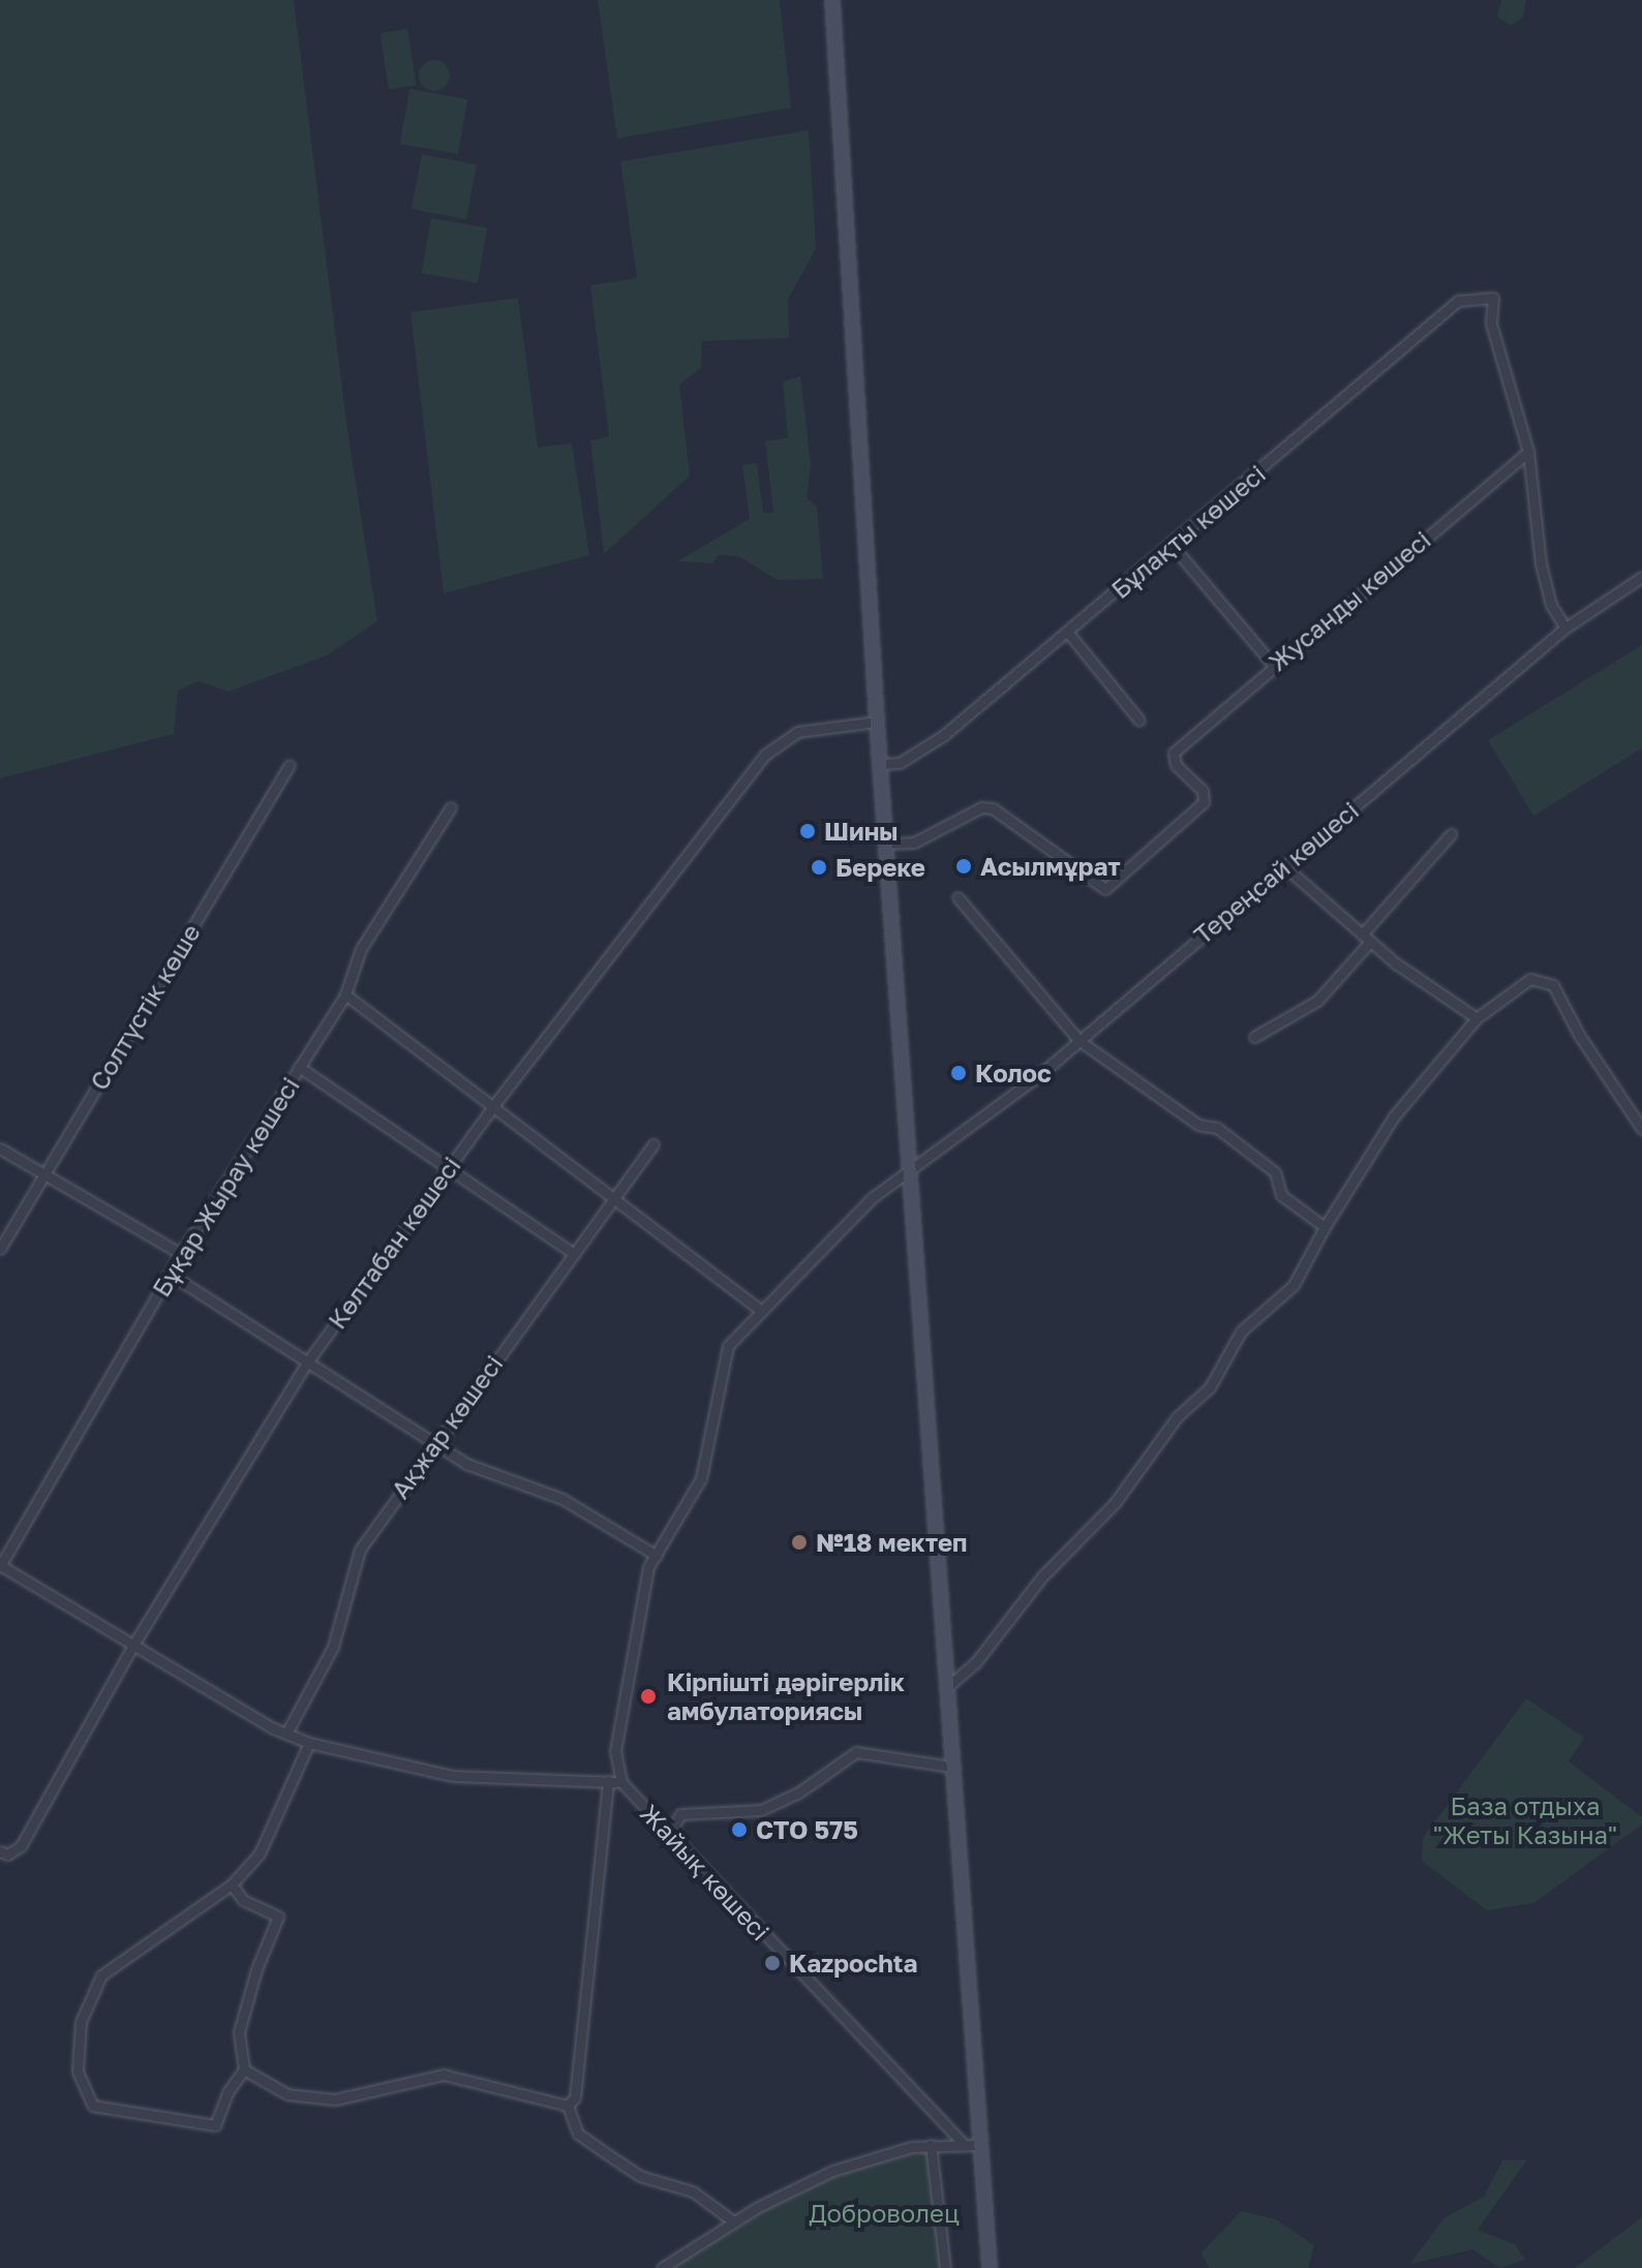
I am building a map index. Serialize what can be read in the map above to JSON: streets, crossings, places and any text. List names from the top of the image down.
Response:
{
  "streets": {
    "street": [
      "Бұлақты көшесі",
      "Жусанды көшесі",
      "Тереңсай көшесі",
      "Солтүстік көше",
      "Бұқар Жырау көшесі",
      "Көлтабан көшесі",
      "Ақжар көшесі",
      "Жайық көшесі"
    ]
  },
  "crossings": [
    ["Бұлақты көшесі", "Жусанды көшесі"],
    ["Тереңсай көшесі", "Жайық көшесі"]
  ],
  "parks": ["База отдыха \"Жеты Казына\"", "Доброволец"],
  "places": [
    "Шины",
    "Асылмұрат",
    "Береке",
    "Колос",
    "№18 мектеп",
    "Кірпішті дәрігерлік амбулаториясы",
    "СТО 575",
    "Kazpochta"
  ]
}
